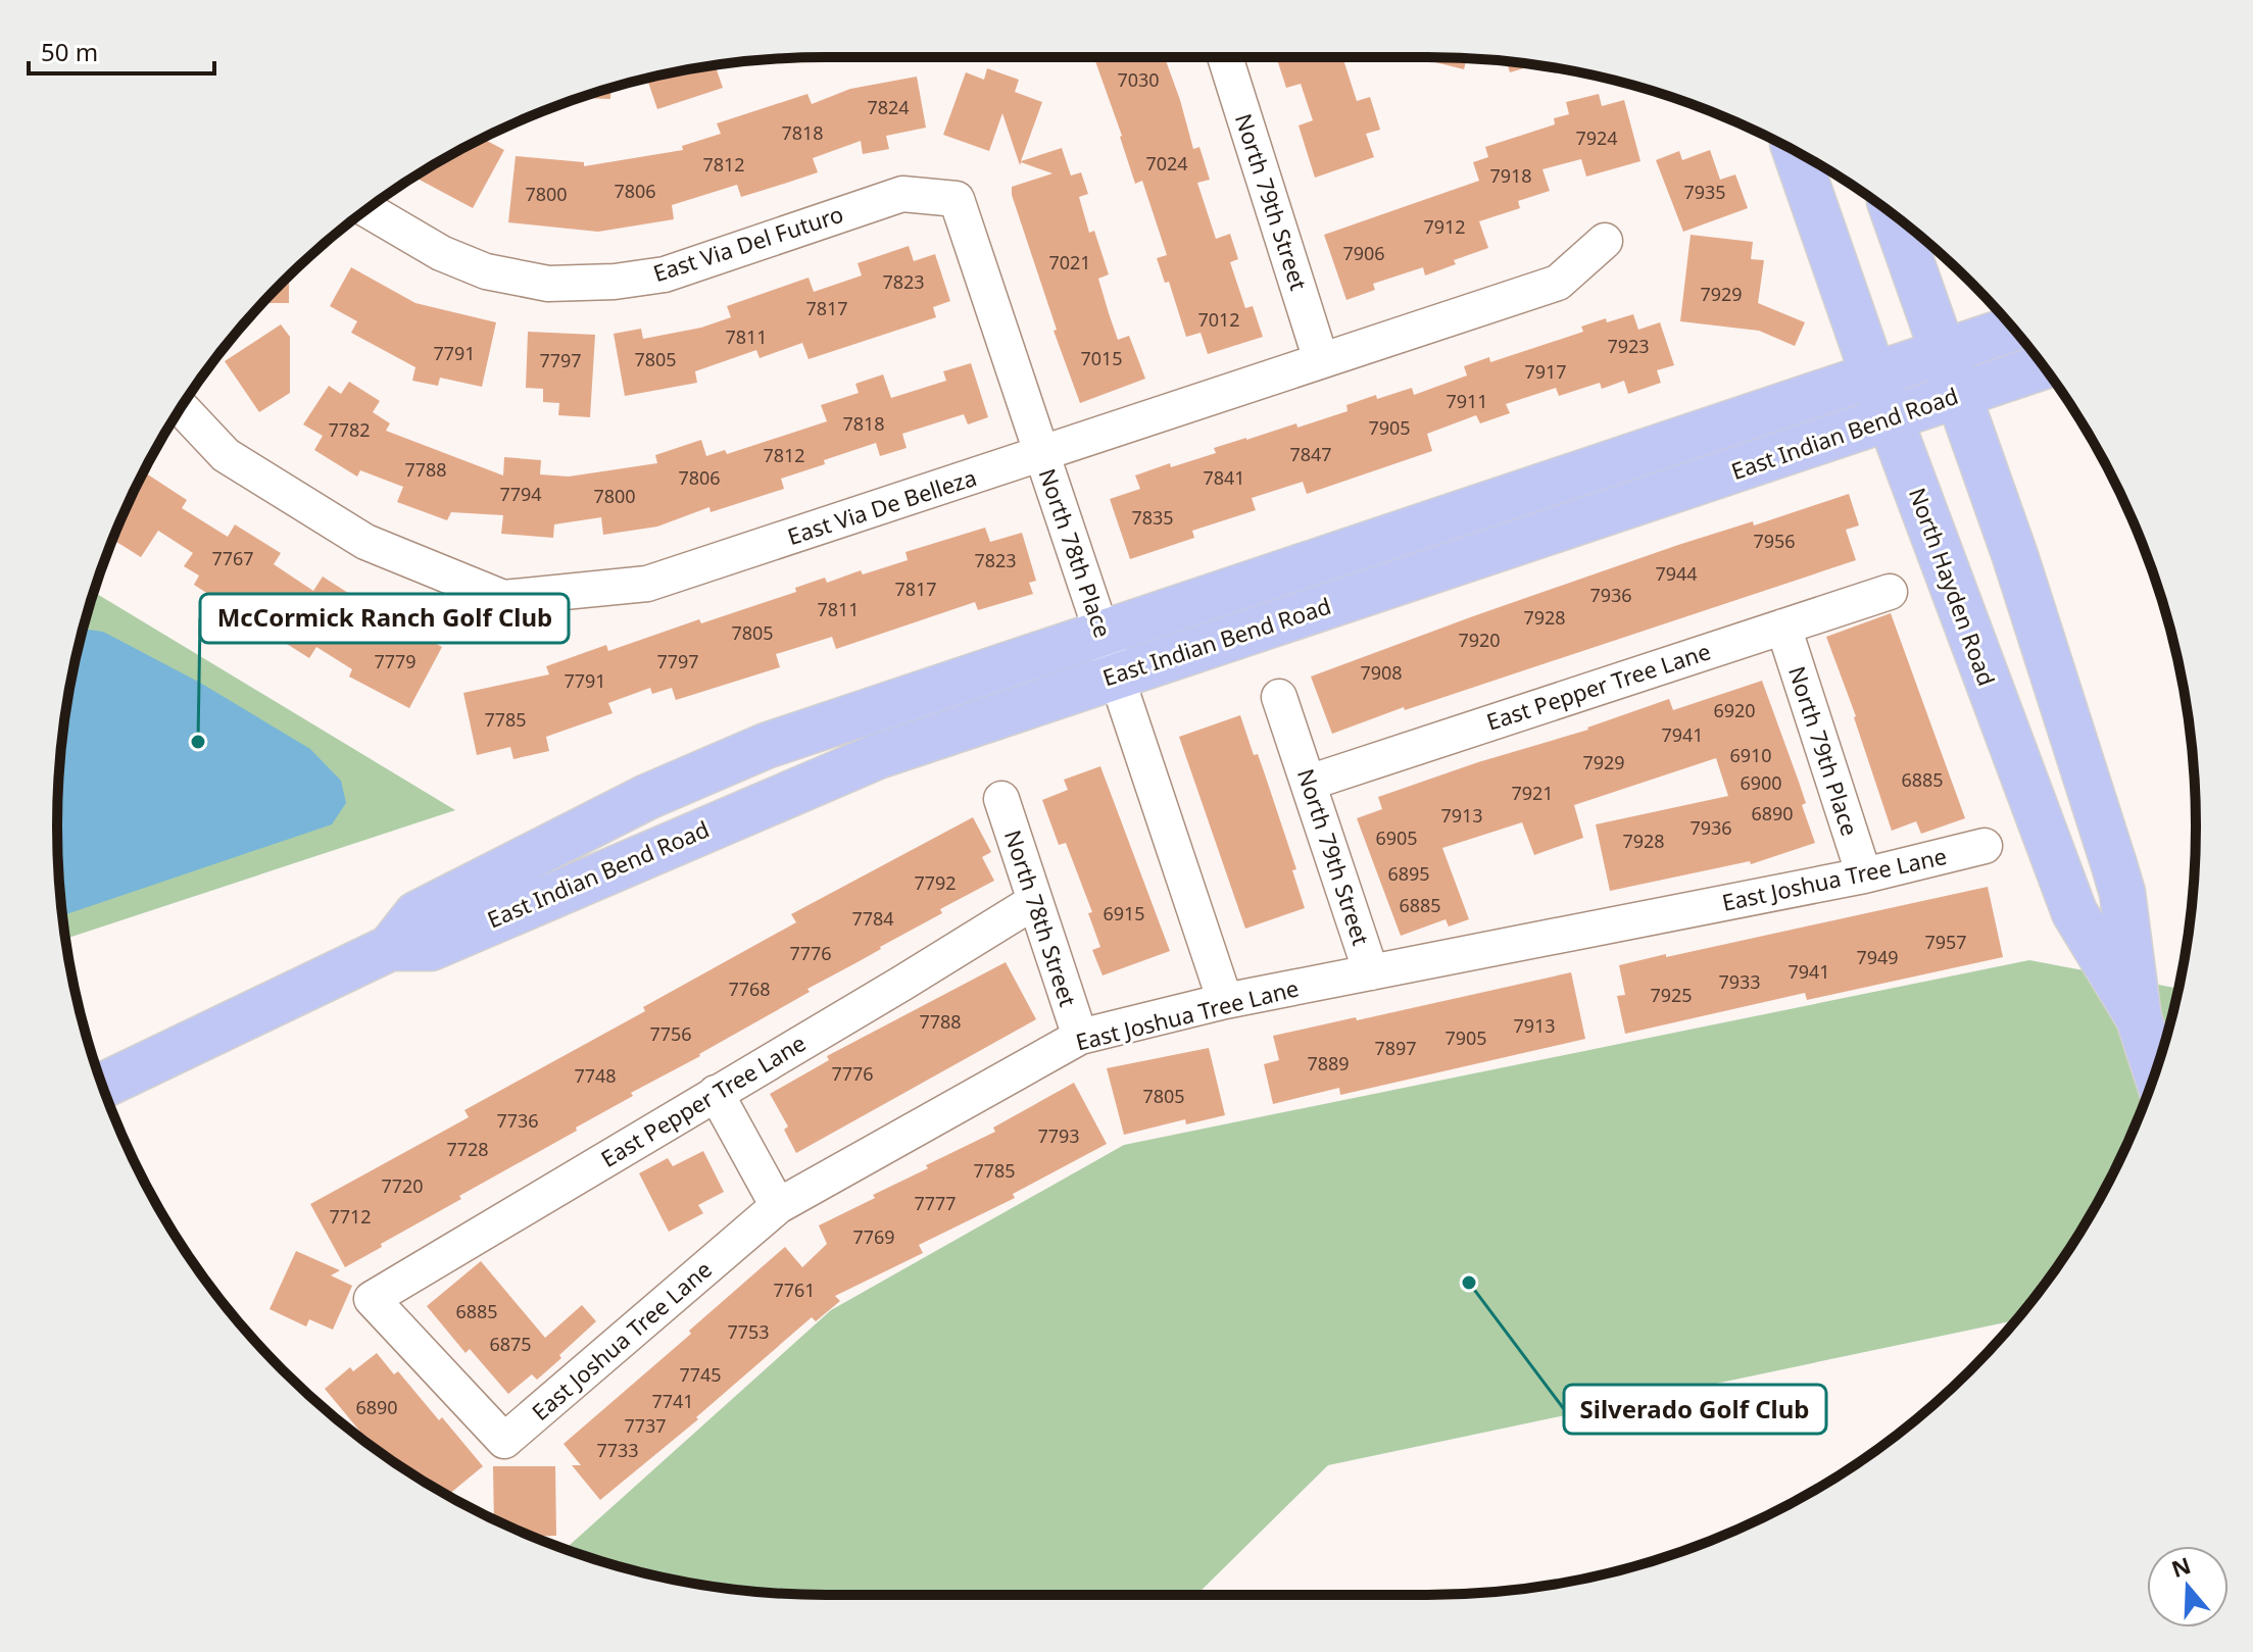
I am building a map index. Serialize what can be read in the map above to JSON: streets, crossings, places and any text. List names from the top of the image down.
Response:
{
  "streets": {
    "main road": ["East Indian Bend Road", "North Hayden Road"],
    "street": [
      "North 79th Street",
      "East Via Del Futuro",
      "East Via De Belleza",
      "North 78th Place",
      "East Pepper Tree Lane",
      "North 79th Place",
      "East Joshua Tree Lane",
      "North 78th Street"
    ]
  },
  "crossings": [
    ["North 79th Street", "East Via De Belleza"],
    ["North 79th Street", "East Pepper Tree Lane"],
    ["North 79th Street", "East Joshua Tree Lane"],
    ["East Via Del Futuro", "North 78th Place"],
    ["East Indian Bend Road", "North 78th Place"],
    ["East Indian Bend Road", "North Hayden Road"],
    ["East Via De Belleza", "North 78th Place"],
    ["North 78th Place", "East Joshua Tree Lane"],
    ["East Pepper Tree Lane", "North 79th Place"],
    ["East Pepper Tree Lane", "East Joshua Tree Lane"],
    ["East Pepper Tree Lane", "North 78th Street"],
    ["North 79th Place", "East Joshua Tree Lane"],
    ["East Joshua Tree Lane", "North 78th Street"]
  ],
  "places": ["McCormick Ranch Golf Club", "Silverado Golf Club"],
  "house_numbers": [
    "7030",
    "7824",
    "7818",
    "7924",
    "7024",
    "7812",
    "7918",
    "7806",
    "7935",
    "7800",
    "7912",
    "7906",
    "7021",
    "7823",
    "7929",
    "7817",
    "7012",
    "7811",
    "7923",
    "7791",
    "7015",
    "7805",
    "7797",
    "7917",
    "7911",
    "7818",
    "7905",
    "7782",
    "7847",
    "7812",
    "7788",
    "7806",
    "7841",
    "7794",
    "7800",
    "7835",
    "7956",
    "7767",
    "7823",
    "7944",
    "7817",
    "7936",
    "7811",
    "7928",
    "7805",
    "7920",
    "7779",
    "7797",
    "7908",
    "7791",
    "6920",
    "7785",
    "7941",
    "6910",
    "7929",
    "6885",
    "6900",
    "7921",
    "6890",
    "7913",
    "7936",
    "6905",
    "7928",
    "6895",
    "7792",
    "6885",
    "6915",
    "7784",
    "7957",
    "7776",
    "7949",
    "7941",
    "7933",
    "7768",
    "7925",
    "7788",
    "7913",
    "7756",
    "7905",
    "7897",
    "7889",
    "7776",
    "7748",
    "7805",
    "7736",
    "7793",
    "7728",
    "7785",
    "7720",
    "7777",
    "7712",
    "7769",
    "7761",
    "6885",
    "7753",
    "6875",
    "7745",
    "7741",
    "6890",
    "7737",
    "7733"
  ],
  "scale_bar": "50 m",
  "north": "top"
}
